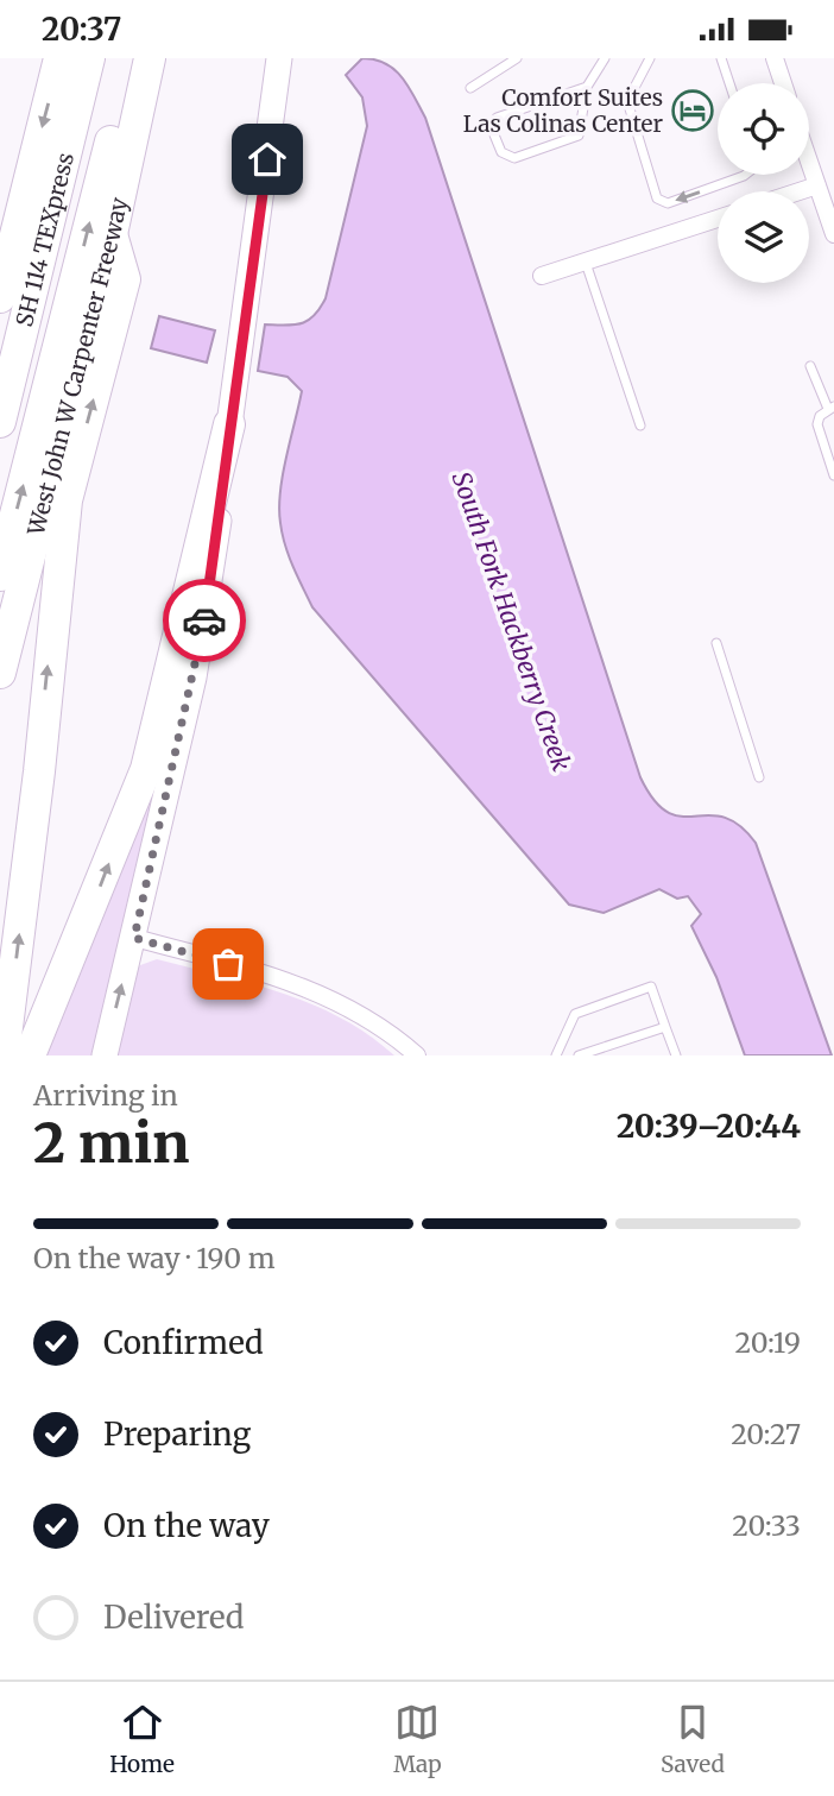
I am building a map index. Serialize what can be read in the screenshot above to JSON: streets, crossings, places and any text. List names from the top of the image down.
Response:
{
  "streets": {
    "highway": ["SH 114 TEXpress", "West John W Carpenter Freeway"]
  },
  "water": ["South Fork Hackberry Creek"],
  "places": {
    "hotel": ["Comfort Suites Las Colinas Center"]
  },
  "page": {
    "status": "20:37",
    "heading": ["2 min", "Arriving in", "20:39–20:44"],
    "bar": "On the way · 190 m",
    "list": [
      ["Confirmed", "20:19"],
      ["Preparing", "20:27"],
      ["On the way", "20:33"],
      "Delivered"
    ],
    "tabs": ["Home", "Map", "Saved"]
  }
}
